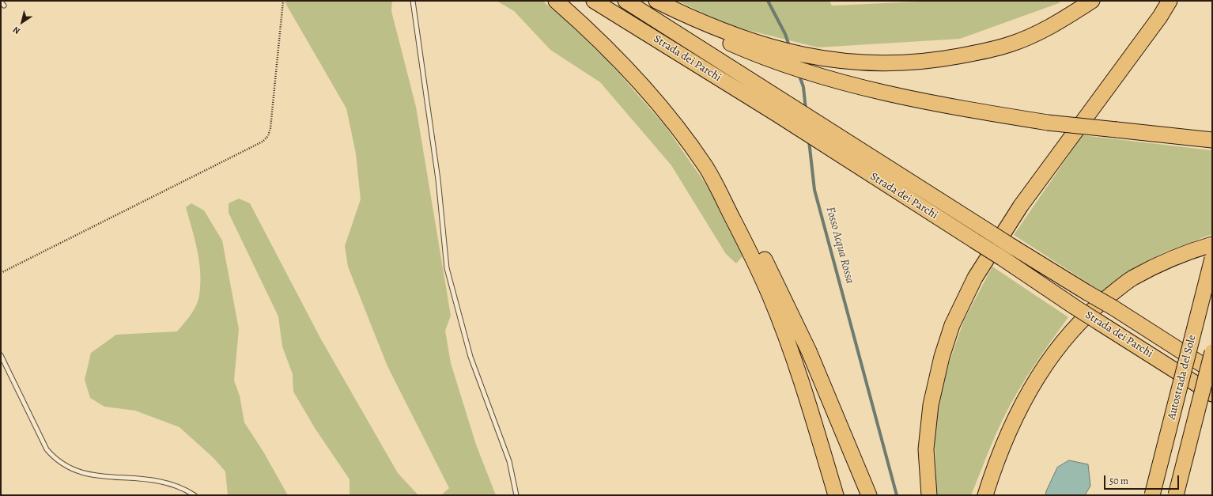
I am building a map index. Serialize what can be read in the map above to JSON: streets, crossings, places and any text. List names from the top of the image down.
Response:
{
  "streets": {
    "highway": ["Strada dei Parchi", "Autostrada del Sole"]
  },
  "water": ["Fosso Acqua Rossa"],
  "scale_bar": "50 m",
  "north": "bottom left"
}
